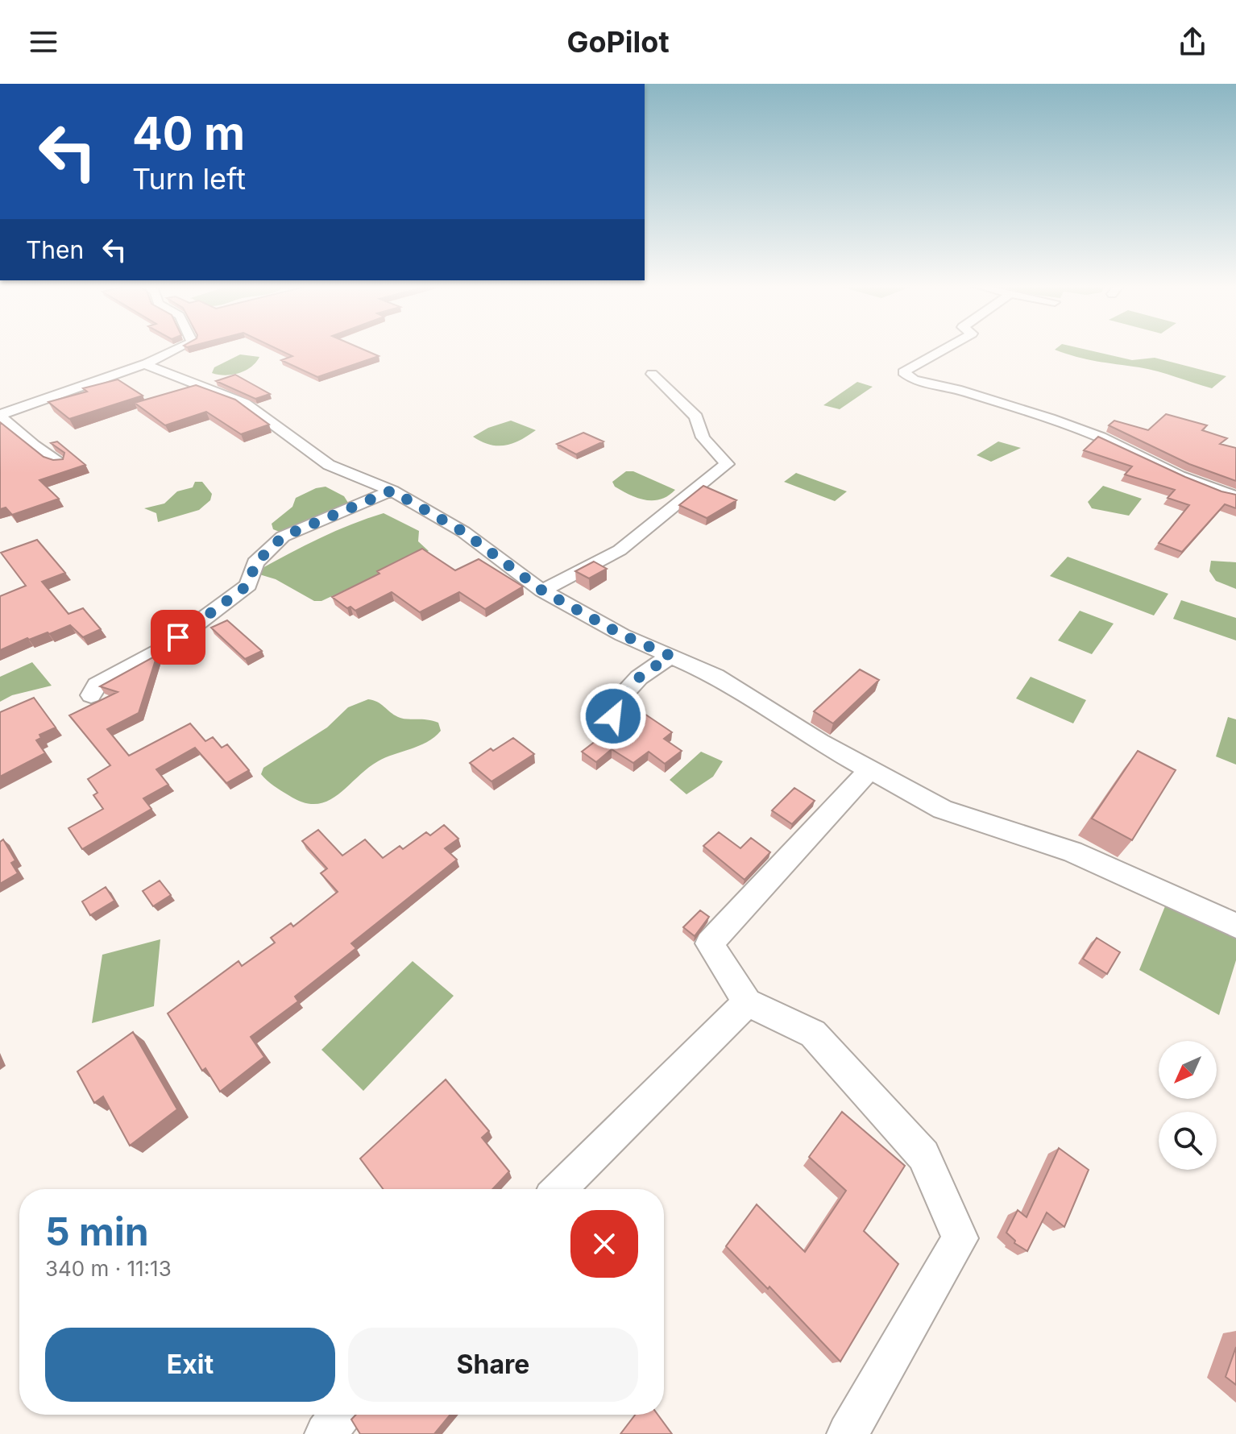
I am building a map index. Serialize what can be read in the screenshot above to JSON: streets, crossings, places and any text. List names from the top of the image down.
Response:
{
  "north": "bottom left",
  "page": {
    "header": "GoPilot",
    "turn": ["40 m", "Turn left"],
    "then": "Then",
    "heading": ["5 min", "340 m · 11:13"],
    "buttons": ["Exit", "Share"]
  }
}
